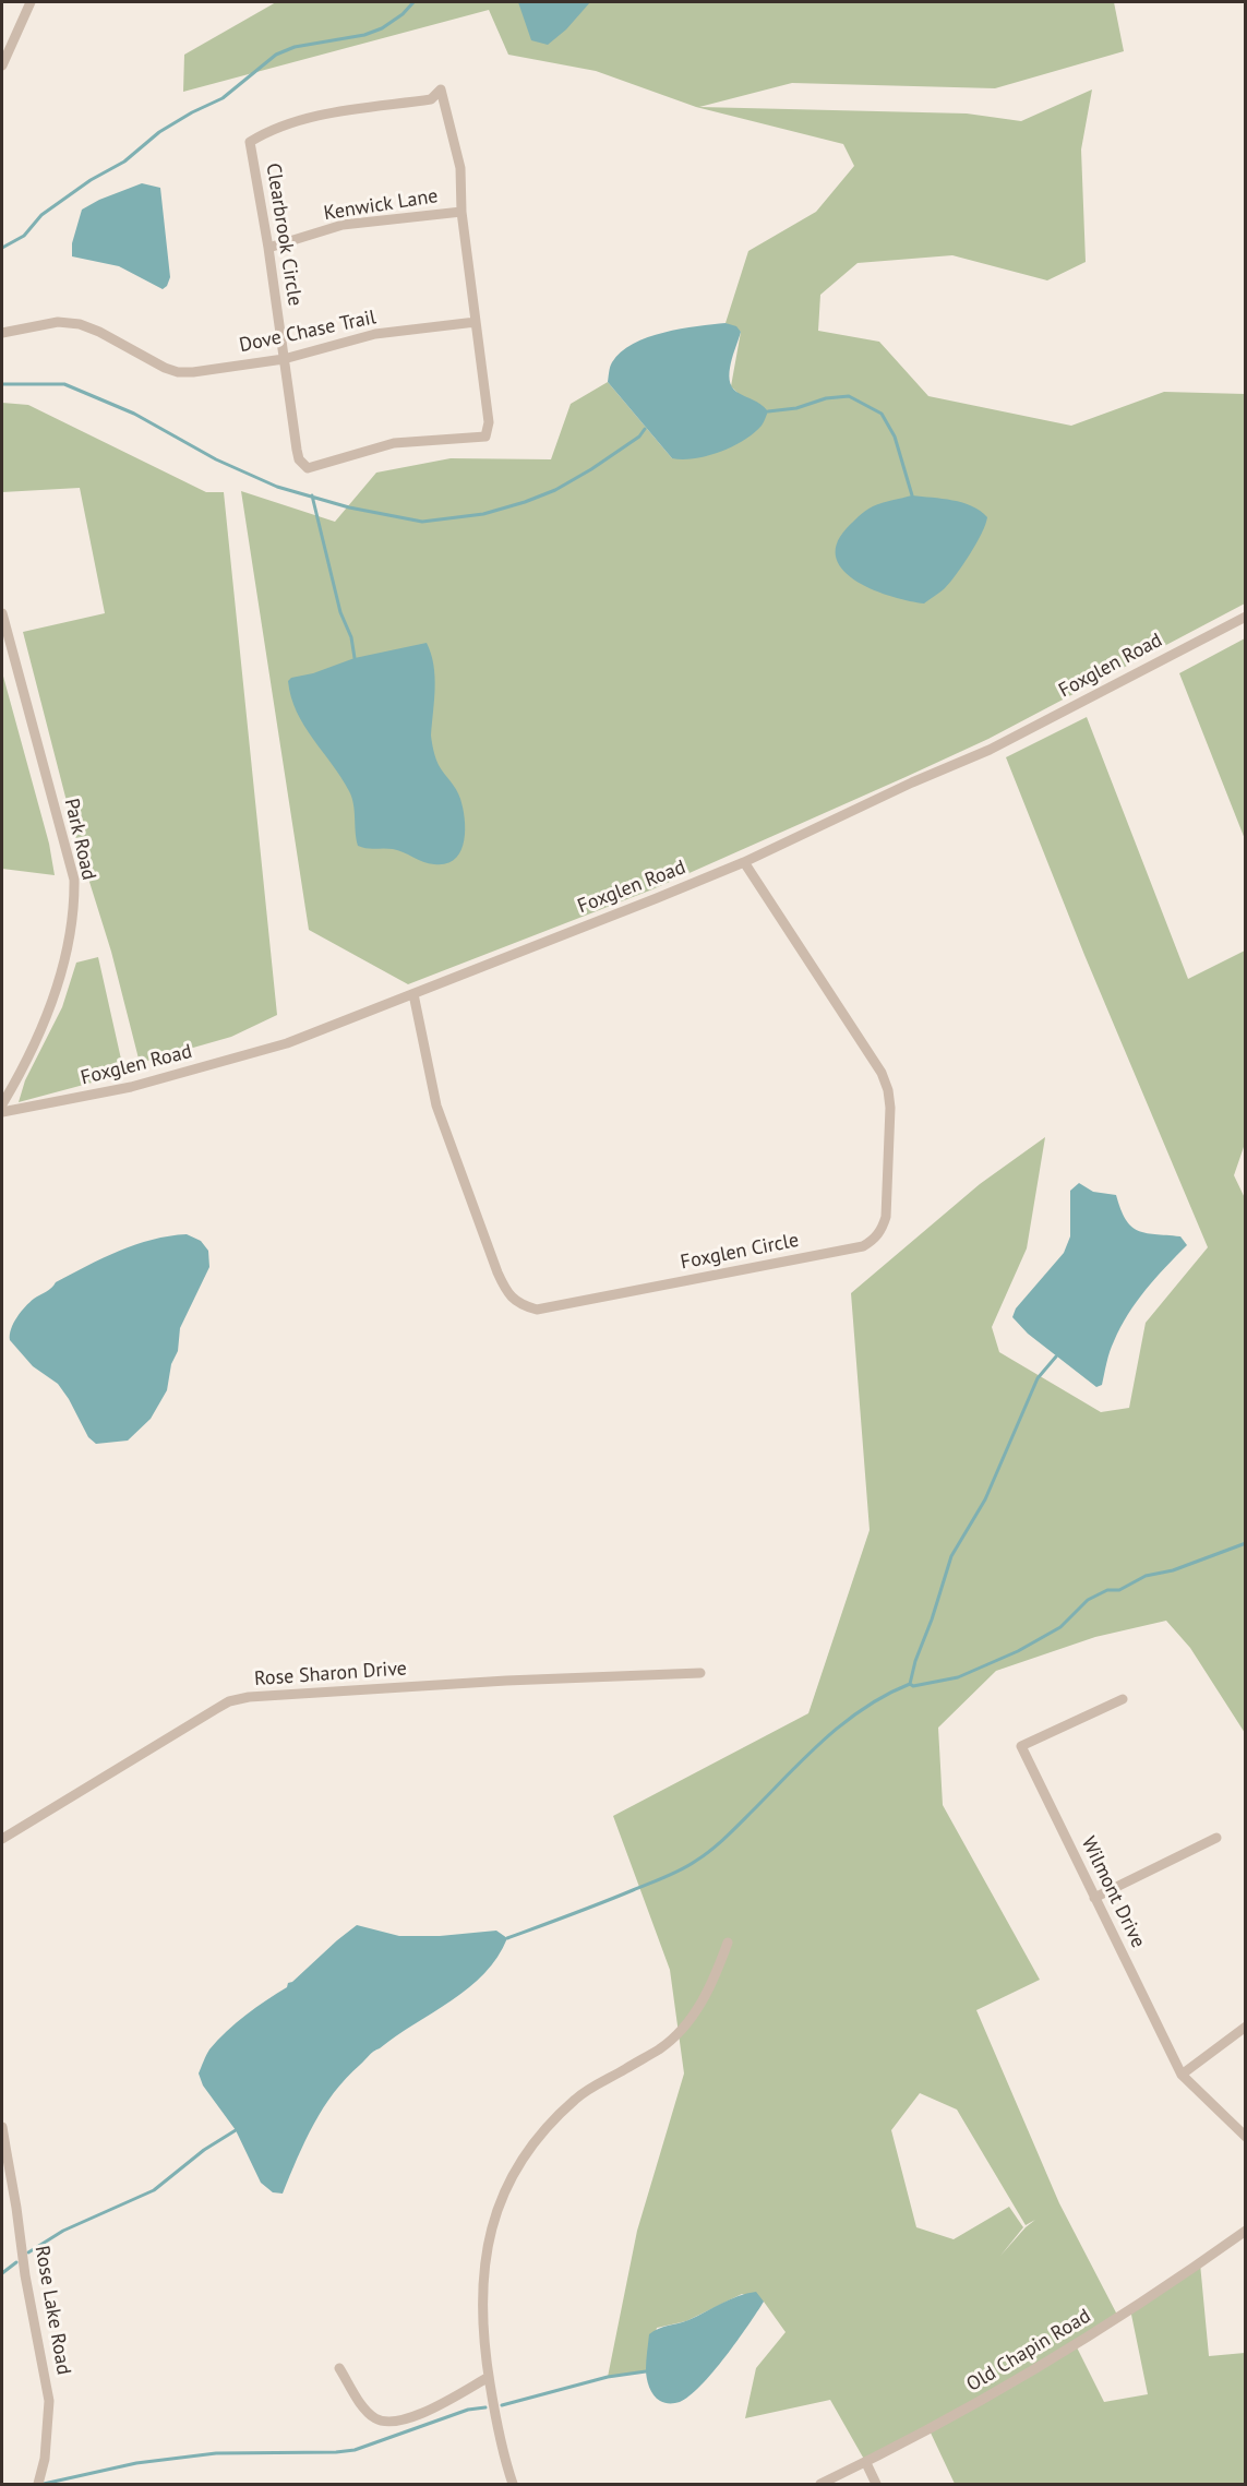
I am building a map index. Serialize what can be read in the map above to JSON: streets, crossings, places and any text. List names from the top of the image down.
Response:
{
  "streets": {
    "street": [
      "Kenwick Lane",
      "Clearbrook Circle",
      "Dove Chase Trail",
      "Foxglen Road",
      "Park Road",
      "Foxglen Circle",
      "Rose Sharon Drive",
      "Wilmont Drive",
      "Rose Lake Road",
      "Old Chapin Road"
    ]
  },
  "crossings": [
    ["Kenwick Lane", "Clearbrook Circle"],
    ["Clearbrook Circle", "Dove Chase Trail"],
    ["Foxglen Road", "Foxglen Circle"]
  ]
}
